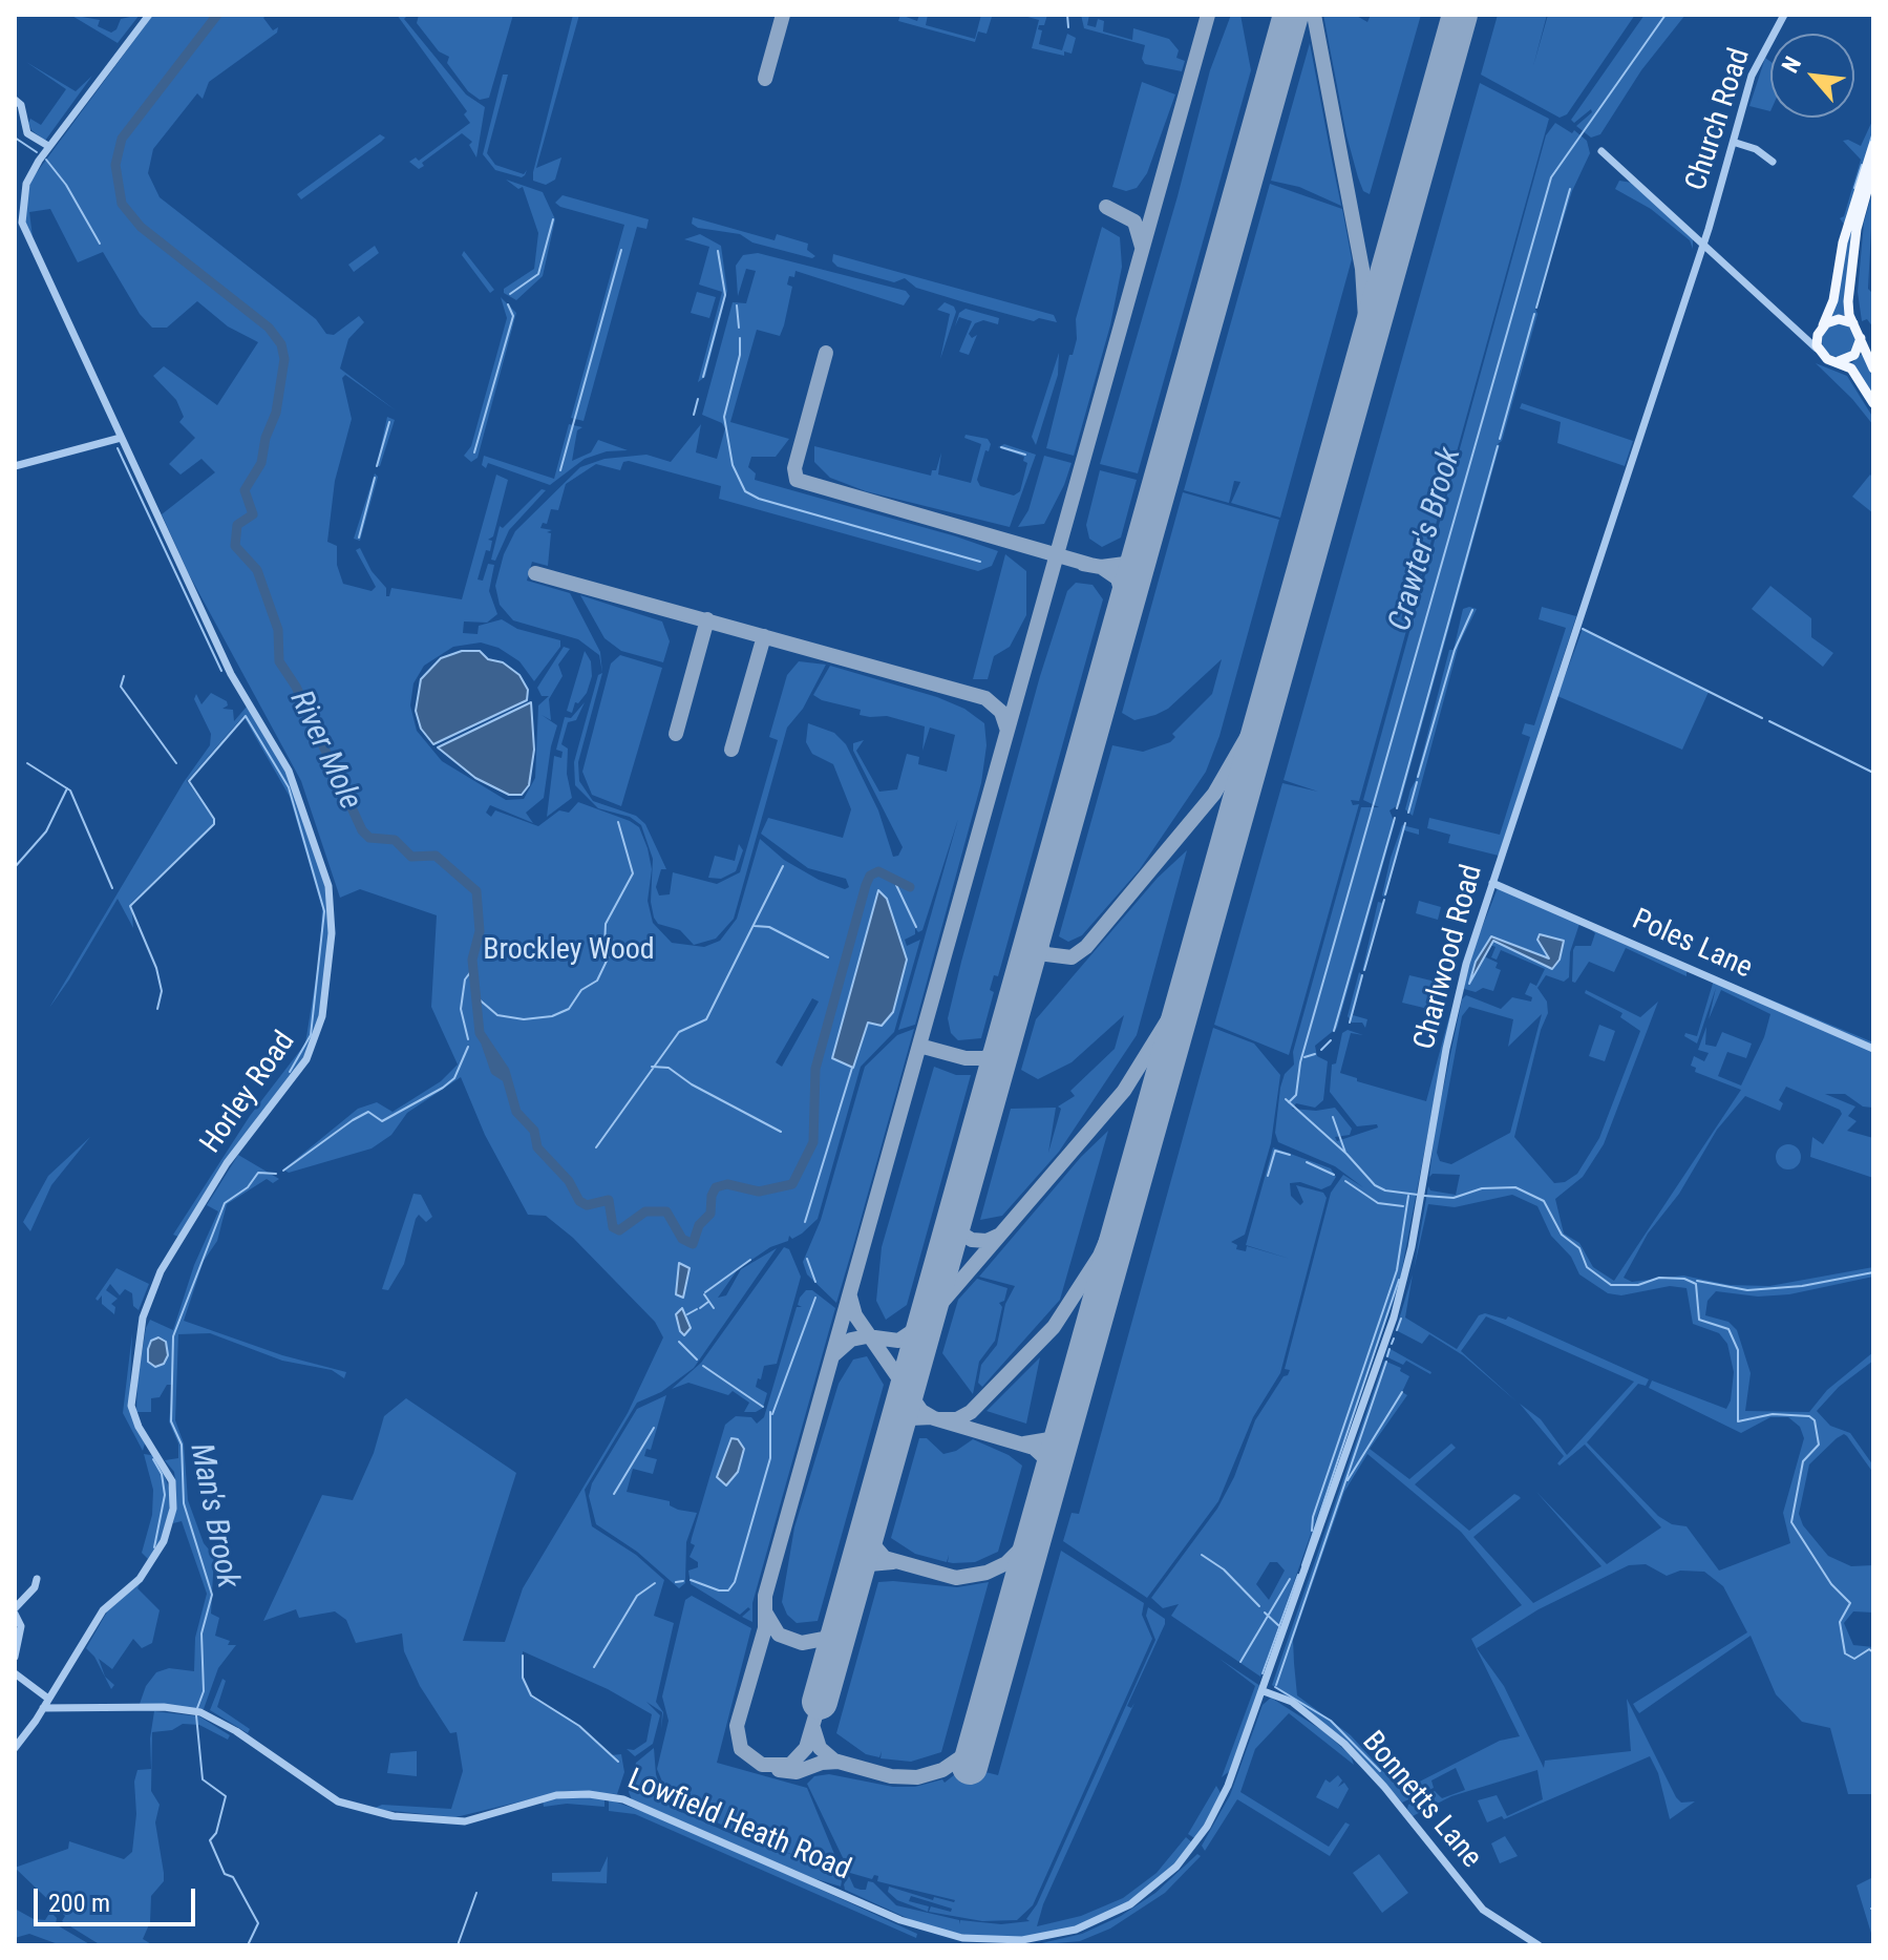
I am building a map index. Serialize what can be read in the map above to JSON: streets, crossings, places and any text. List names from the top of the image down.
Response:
{
  "streets": {
    "street": [
      "Church Road",
      "Poles Lane",
      "Charlwood Road",
      "Horley Road",
      "Bonnetts Lane",
      "Lowfield Heath Road"
    ]
  },
  "crossings": [
    ["Church Road", "Charlwood Road"],
    ["Poles Lane", "Charlwood Road"],
    ["Charlwood Road", "Bonnetts Lane"],
    ["Charlwood Road", "Lowfield Heath Road"],
    ["Horley Road", "Lowfield Heath Road"],
    ["Bonnetts Lane", "Lowfield Heath Road"]
  ],
  "water": ["Crawter's Brook", "River Mole", "Man's Brook"],
  "parks": ["Brockley Wood"],
  "scale_bar": "200 m",
  "north": "top left"
}
